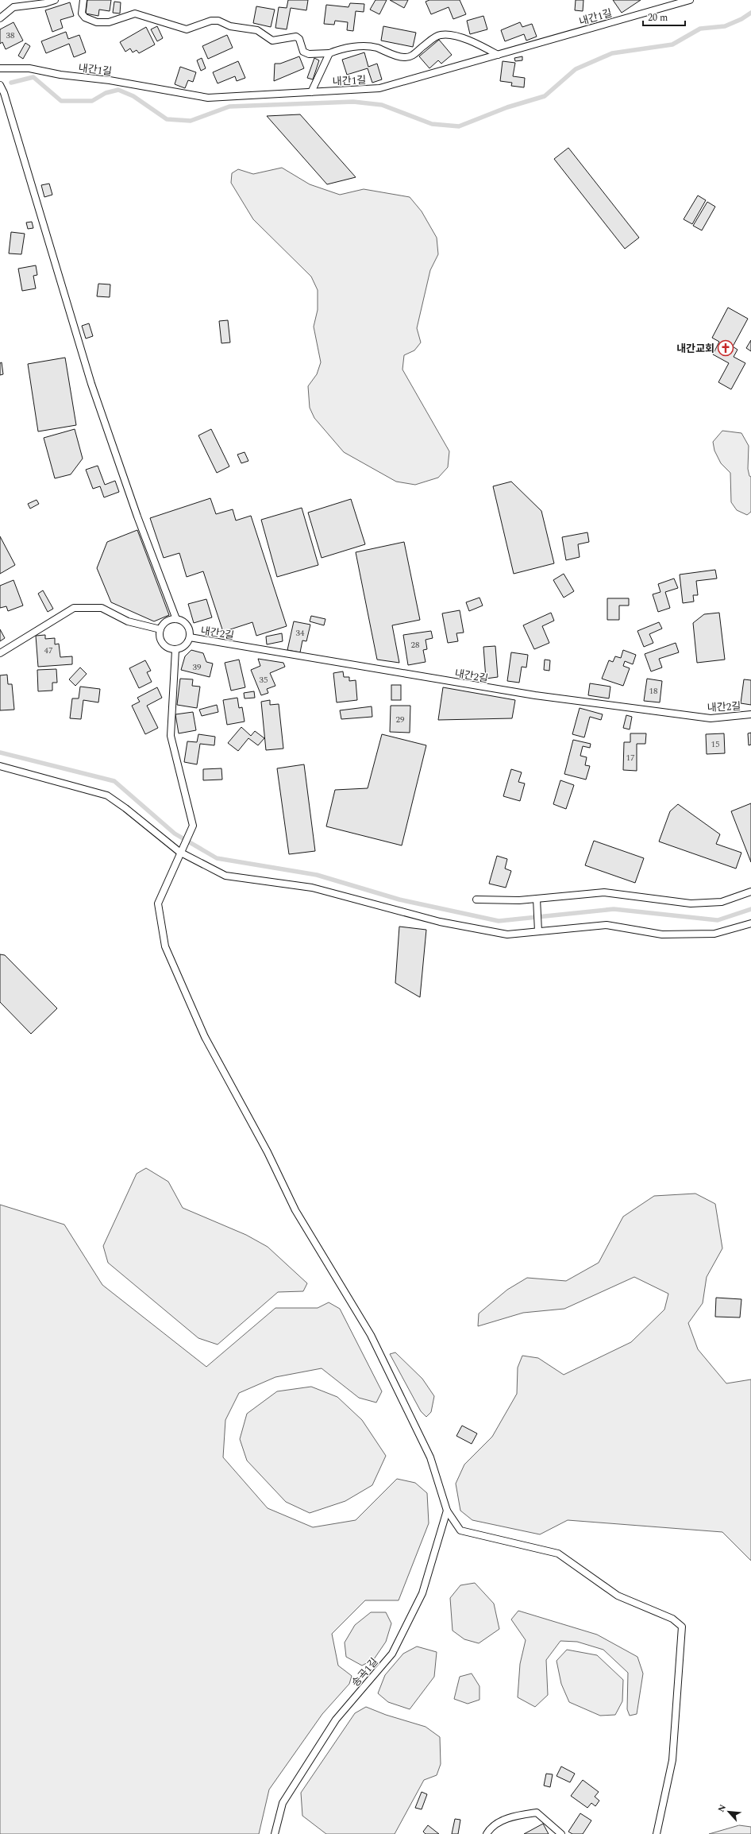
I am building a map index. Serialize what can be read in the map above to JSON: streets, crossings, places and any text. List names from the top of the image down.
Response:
{
  "streets": {
    "lane": ["내간1길", "내간2길", "송곡1길"]
  },
  "places": {
    "church": ["내간교회"]
  },
  "house_numbers": [
    "38",
    "34",
    "28",
    "47",
    "39",
    "35",
    "18",
    "29",
    "15",
    "17"
  ],
  "scale_bar": "20 m",
  "north": "top left"
}
